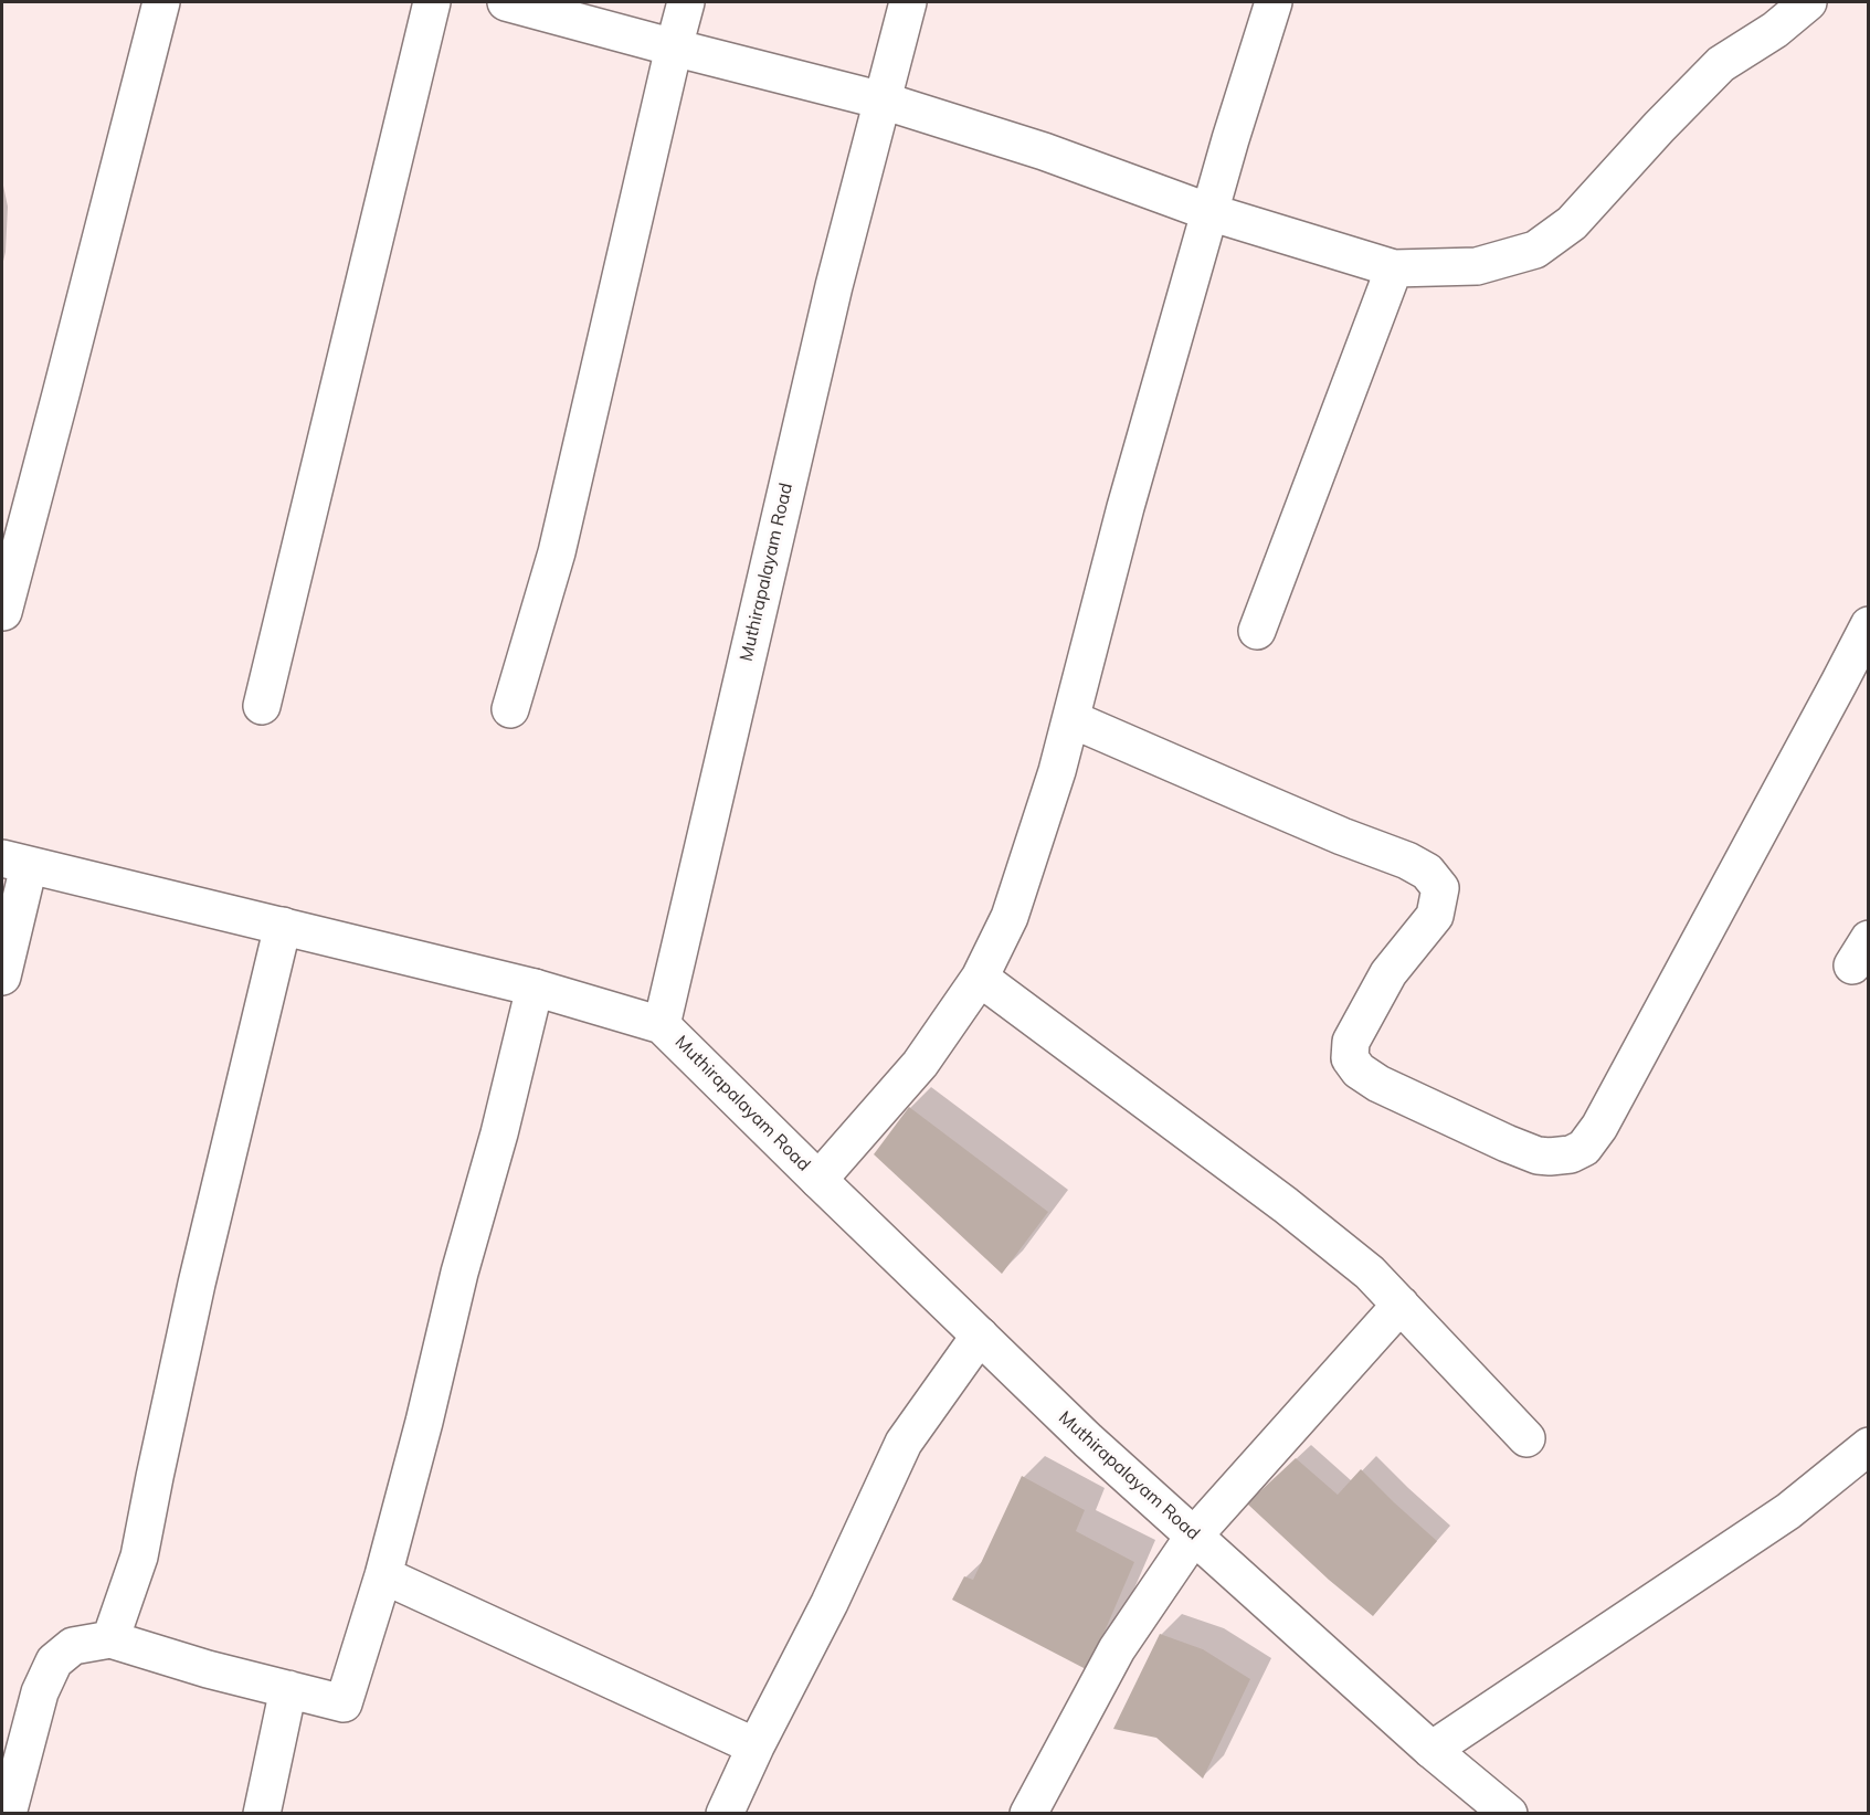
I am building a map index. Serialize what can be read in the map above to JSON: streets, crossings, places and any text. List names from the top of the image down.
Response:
{
  "streets": {
    "street": ["Muthirapalayam Road"]
  }
}
